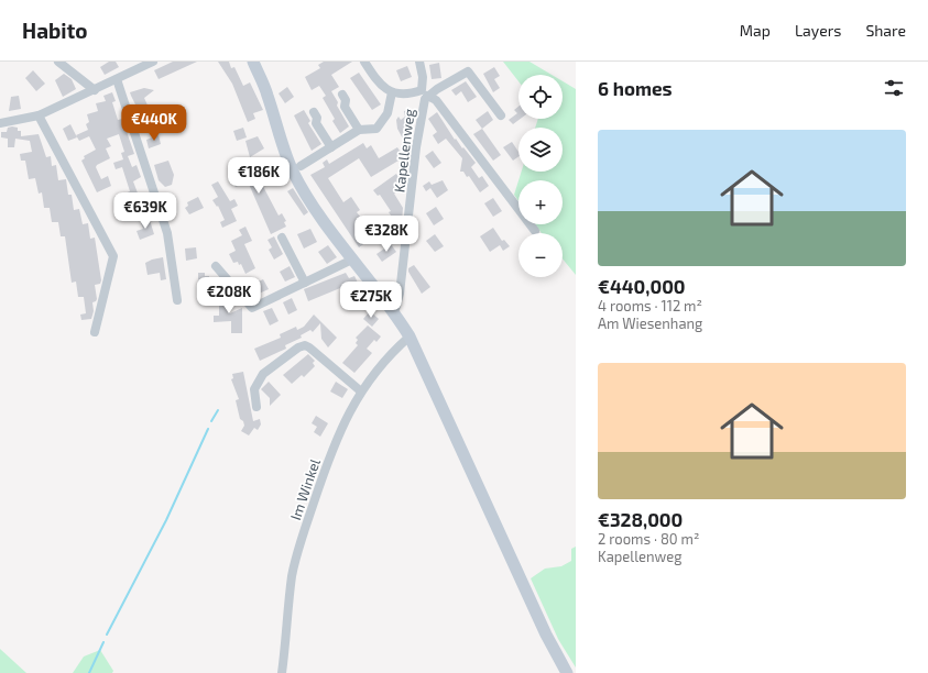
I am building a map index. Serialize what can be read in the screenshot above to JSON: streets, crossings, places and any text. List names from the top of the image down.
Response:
{
  "streets": {
    "street": ["Kapellenweg", "Im Winkel"]
  },
  "page": {
    "header": "Habito",
    "nav": ["Map", "Layers", "Share"],
    "heading": "6 homes",
    "map_buttons": ["+", "−"],
    "price": [
      "€440K",
      "€186K",
      "€639K",
      "€328K",
      "€208K",
      "€275K"
    ],
    "list": [
      {
        "name": "€440,000",
        "note": "4 rooms · 112 m² · Am Wiesenhang"
      },
      {
        "name": "€328,000",
        "note": "2 rooms · 80 m² · Kapellenweg"
      }
    ]
  }
}
